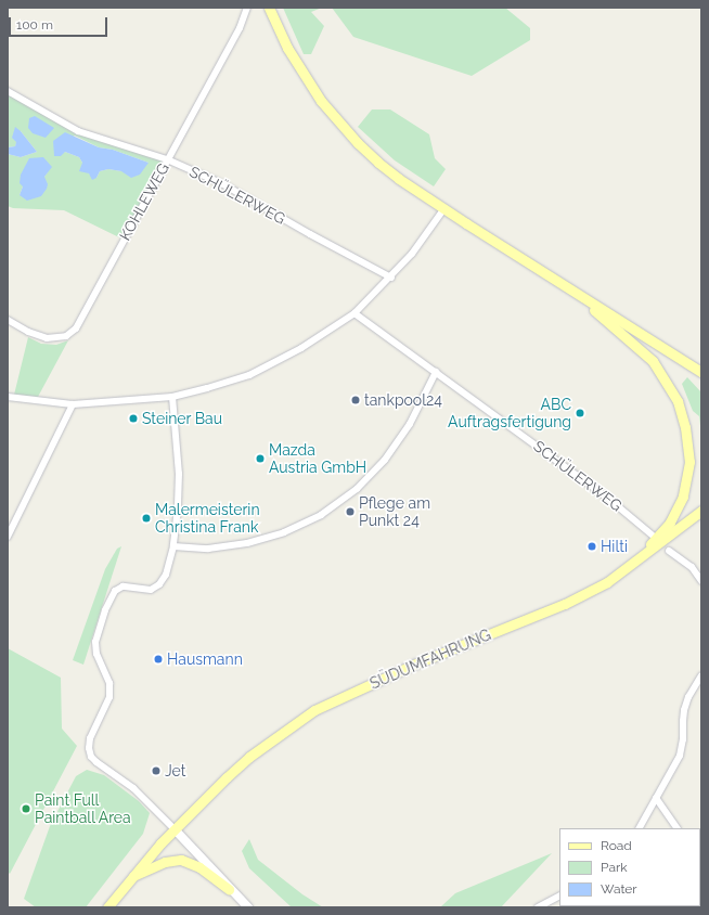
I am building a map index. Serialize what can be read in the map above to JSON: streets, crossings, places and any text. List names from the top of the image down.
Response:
{
  "streets": {
    "main road": ["SÜDUMFAHRUNG"],
    "street": ["SCHÜLERWEG", "KOHLEWEG"]
  },
  "crossings": [
    ["SCHÜLERWEG", "KOHLEWEG"]
  ],
  "places": [
    "tankpool24",
    "ABC Auftragsfertigung",
    "Steiner Bau",
    "Mazda Austria GmbH",
    "Pflege am Punkt 24",
    "Malermeisterin Christina Frank",
    "Hilti",
    "Hausmann",
    "Jet",
    "Paint Full Paintball Area"
  ],
  "legend": ["Road", "Park", "Water"],
  "scale_bar": "100 m"
}
